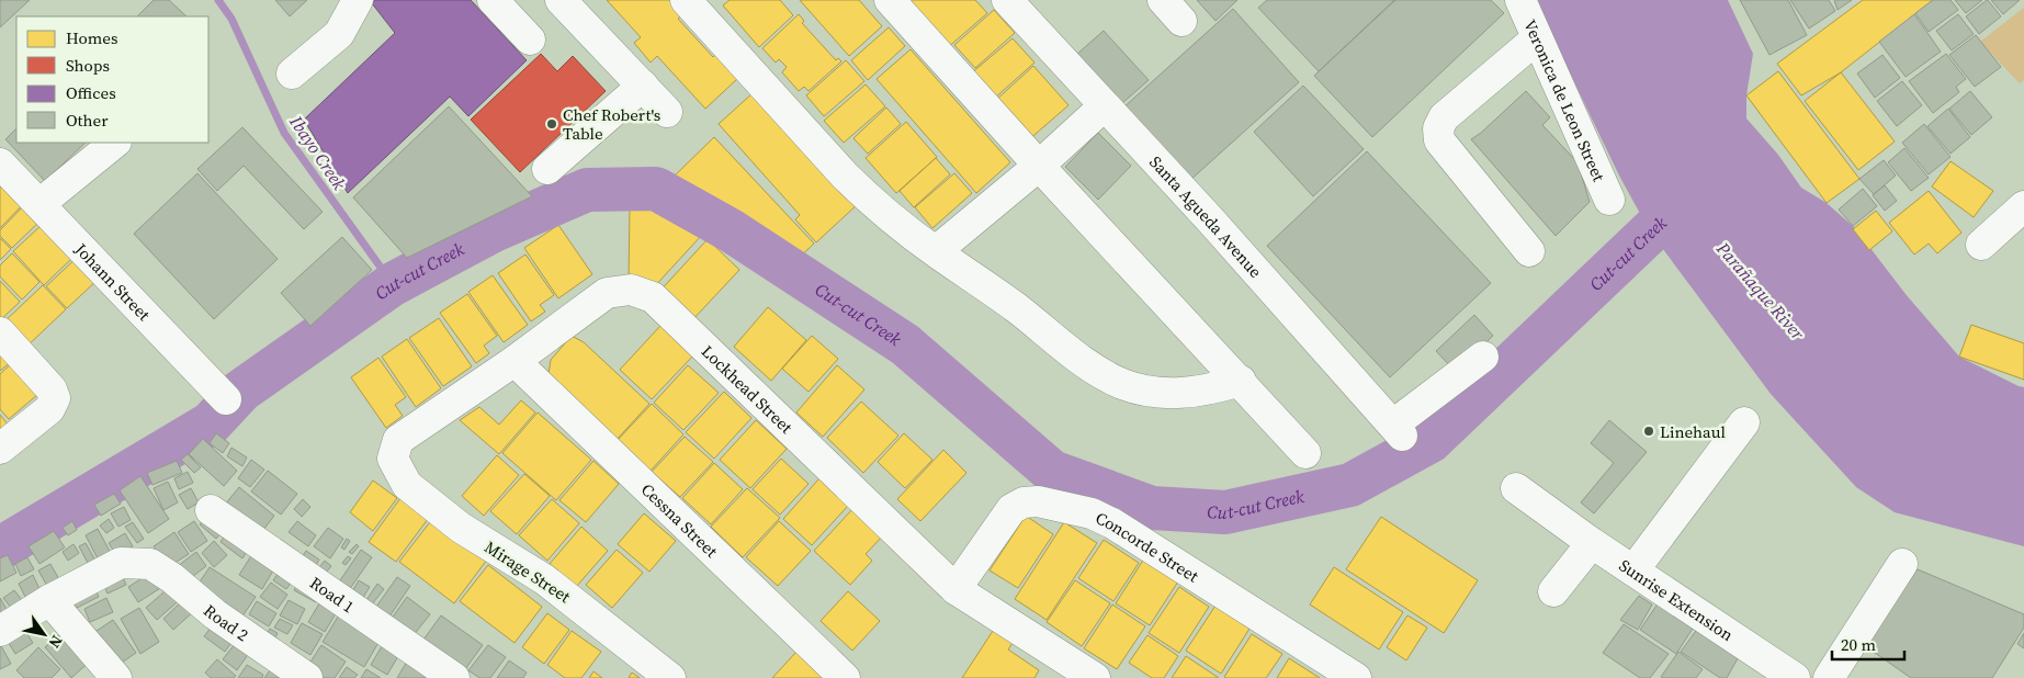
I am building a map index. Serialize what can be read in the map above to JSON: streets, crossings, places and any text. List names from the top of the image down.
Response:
{
  "streets": {
    "street": [
      "Veronica de Leon Street",
      "Santa Agueda Avenue",
      "Johann Street",
      "Lockhead Street",
      "Cessna Street",
      "Concorde Street",
      "Mirage Street",
      "Road 1",
      "Sunrise Extension",
      "Road 2"
    ]
  },
  "crossings": [
    ["Lockhead Street", "Cessna Street"],
    ["Lockhead Street", "Concorde Street"],
    ["Lockhead Street", "Mirage Street"]
  ],
  "water": ["Ibayo Creek", "Cut-cut Creek", "Parañaque River"],
  "places": ["Chef Robert's Table", "Linehaul"],
  "legend": [
    "Homes",
    "Shops",
    "Offices",
    "Other"
  ],
  "scale_bar": "20 m",
  "north": "bottom right"
}
